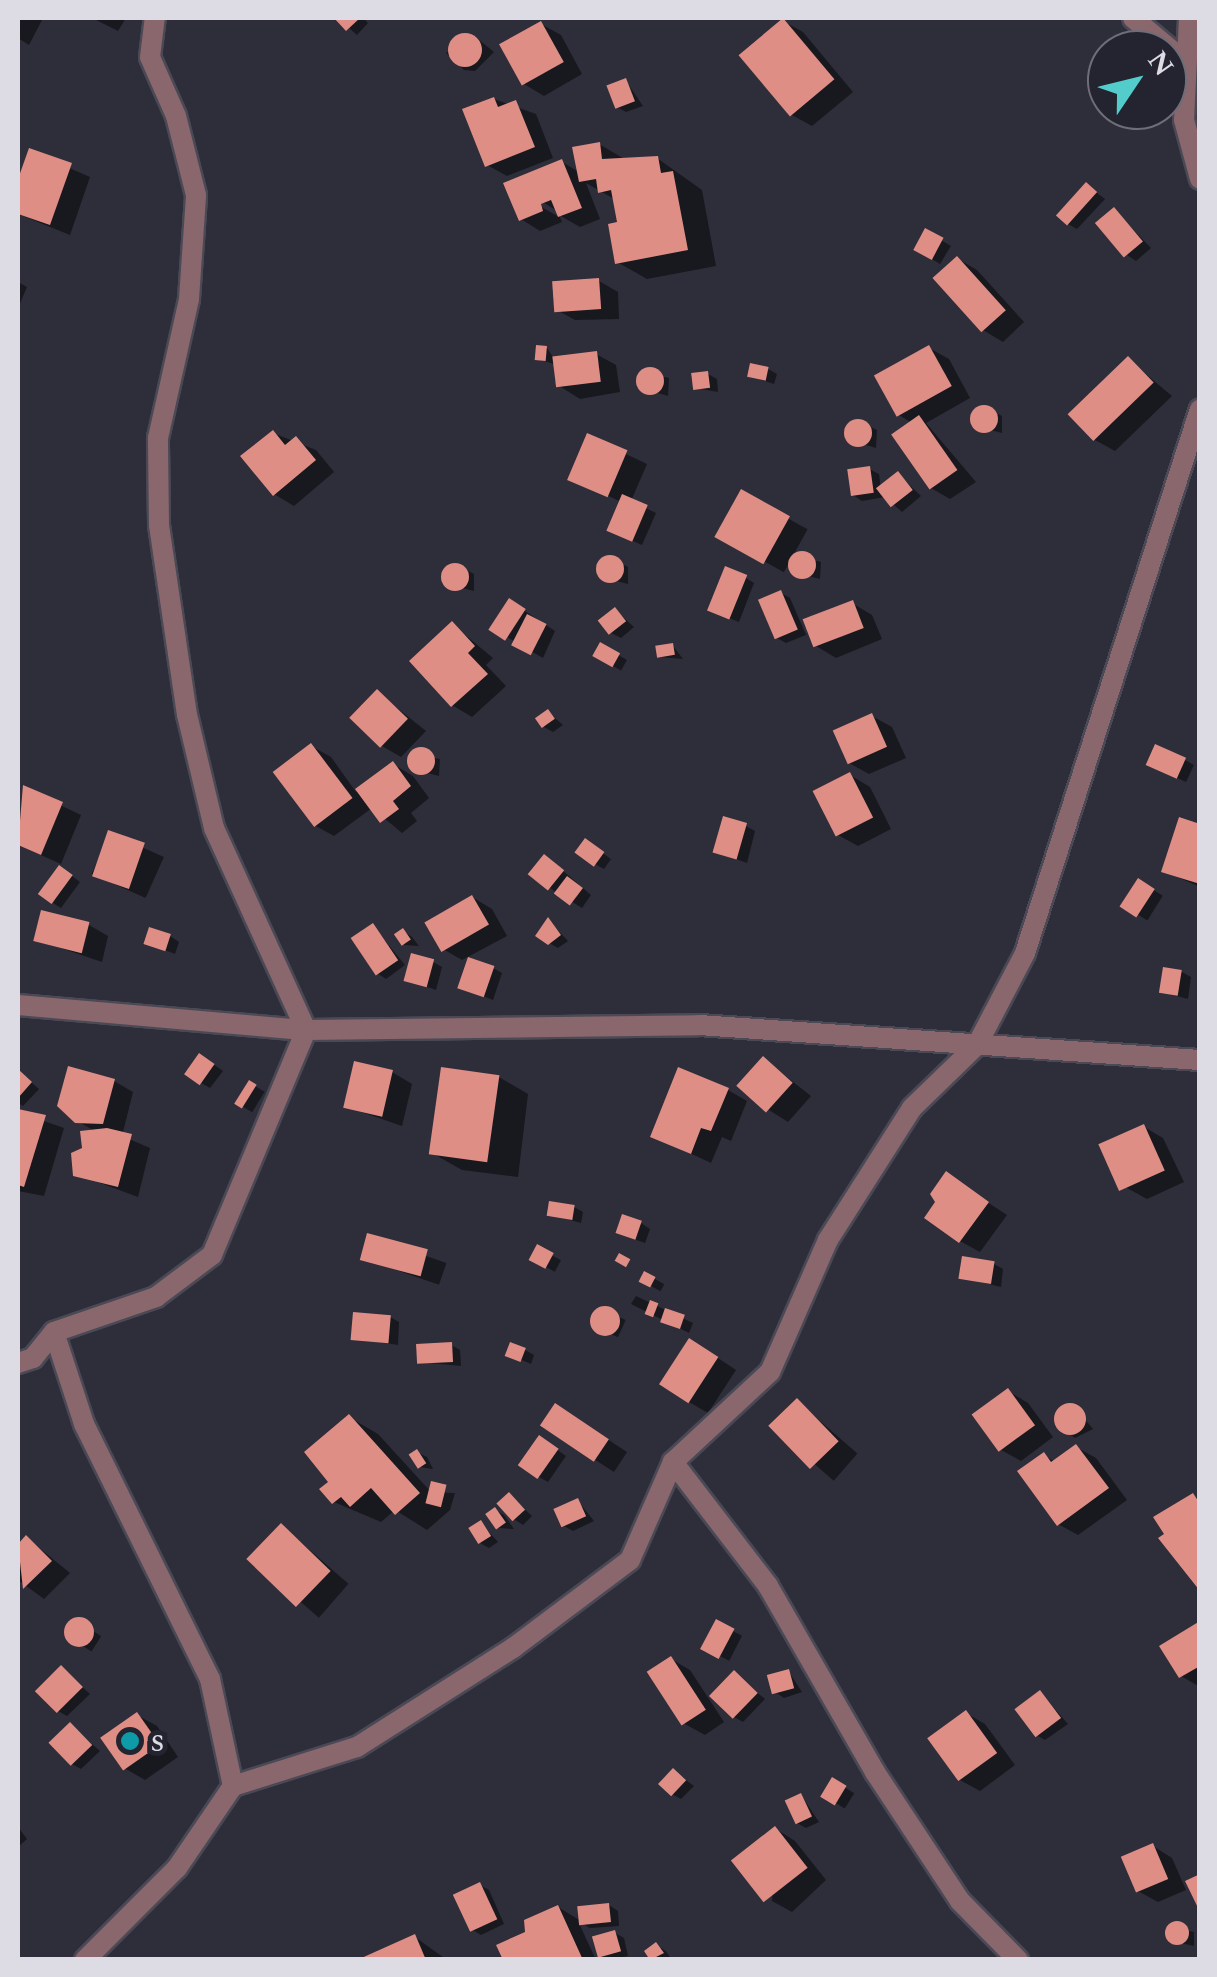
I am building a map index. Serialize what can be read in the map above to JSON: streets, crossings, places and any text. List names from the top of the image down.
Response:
{
  "places": ["s"],
  "north": "top right"
}
